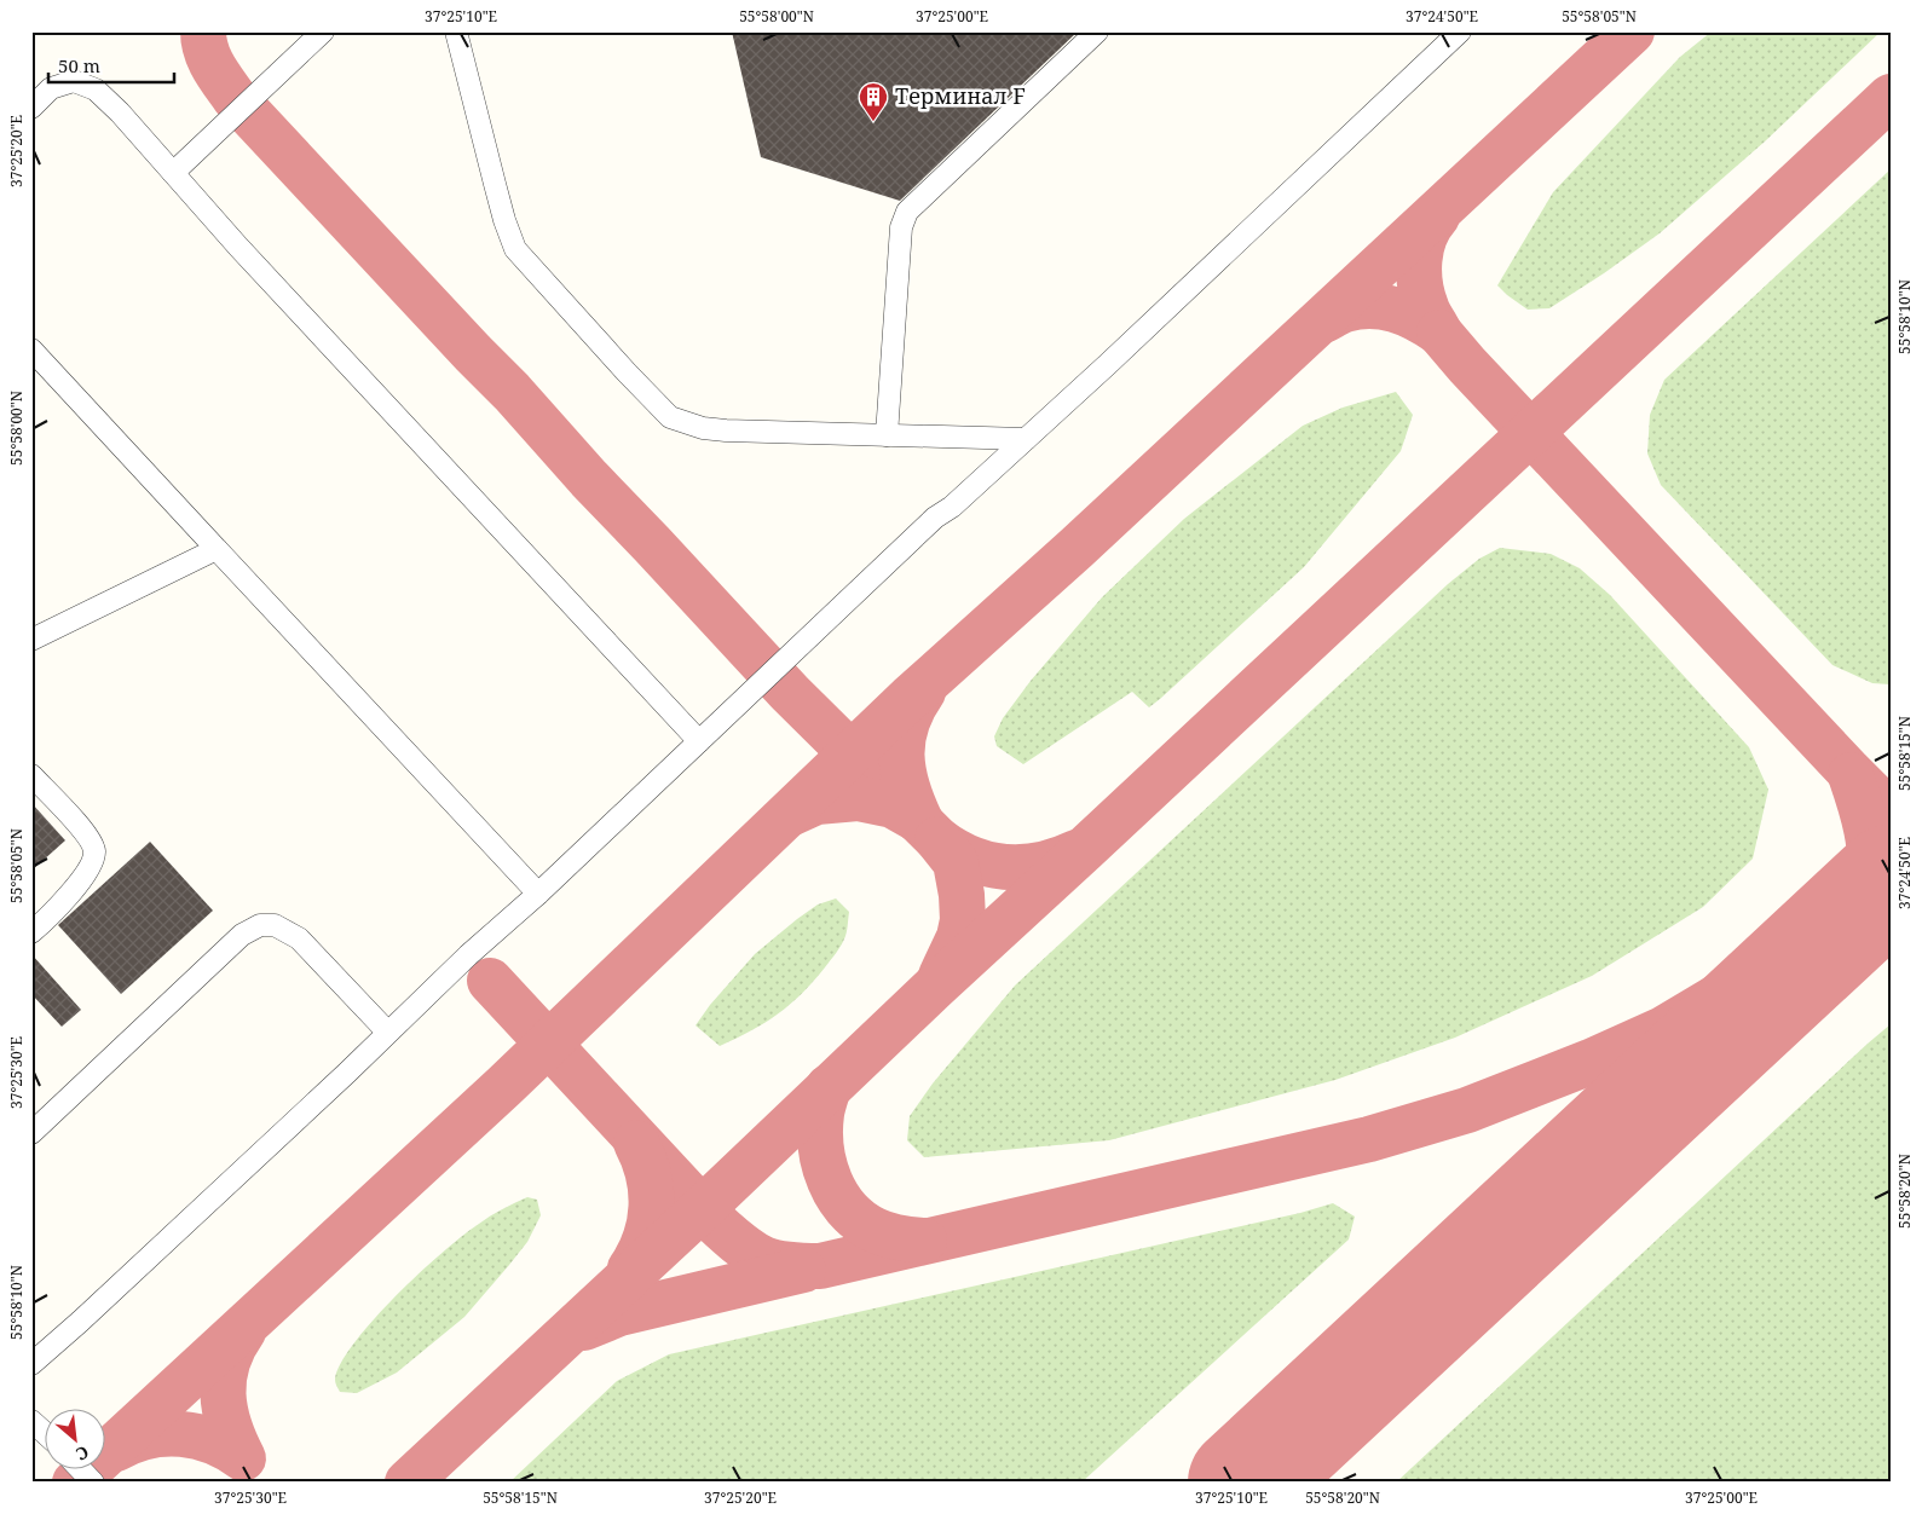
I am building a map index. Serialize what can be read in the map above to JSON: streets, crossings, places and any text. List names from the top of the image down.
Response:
{
  "places": {
    "building": ["Терминал F"]
  },
  "scale_bar": "50 m",
  "north": "bottom right",
  "coordinates": [
    "37°25'10\"E",
    "55°58'00\"N",
    "37°25'00\"E",
    "37°24'50\"E",
    "55°58'05\"N",
    "37°25'20\"E",
    "55°58'10\"N",
    "55°58'15\"N",
    "37°25'30\"E",
    "55°58'20\"N"
  ]
}
